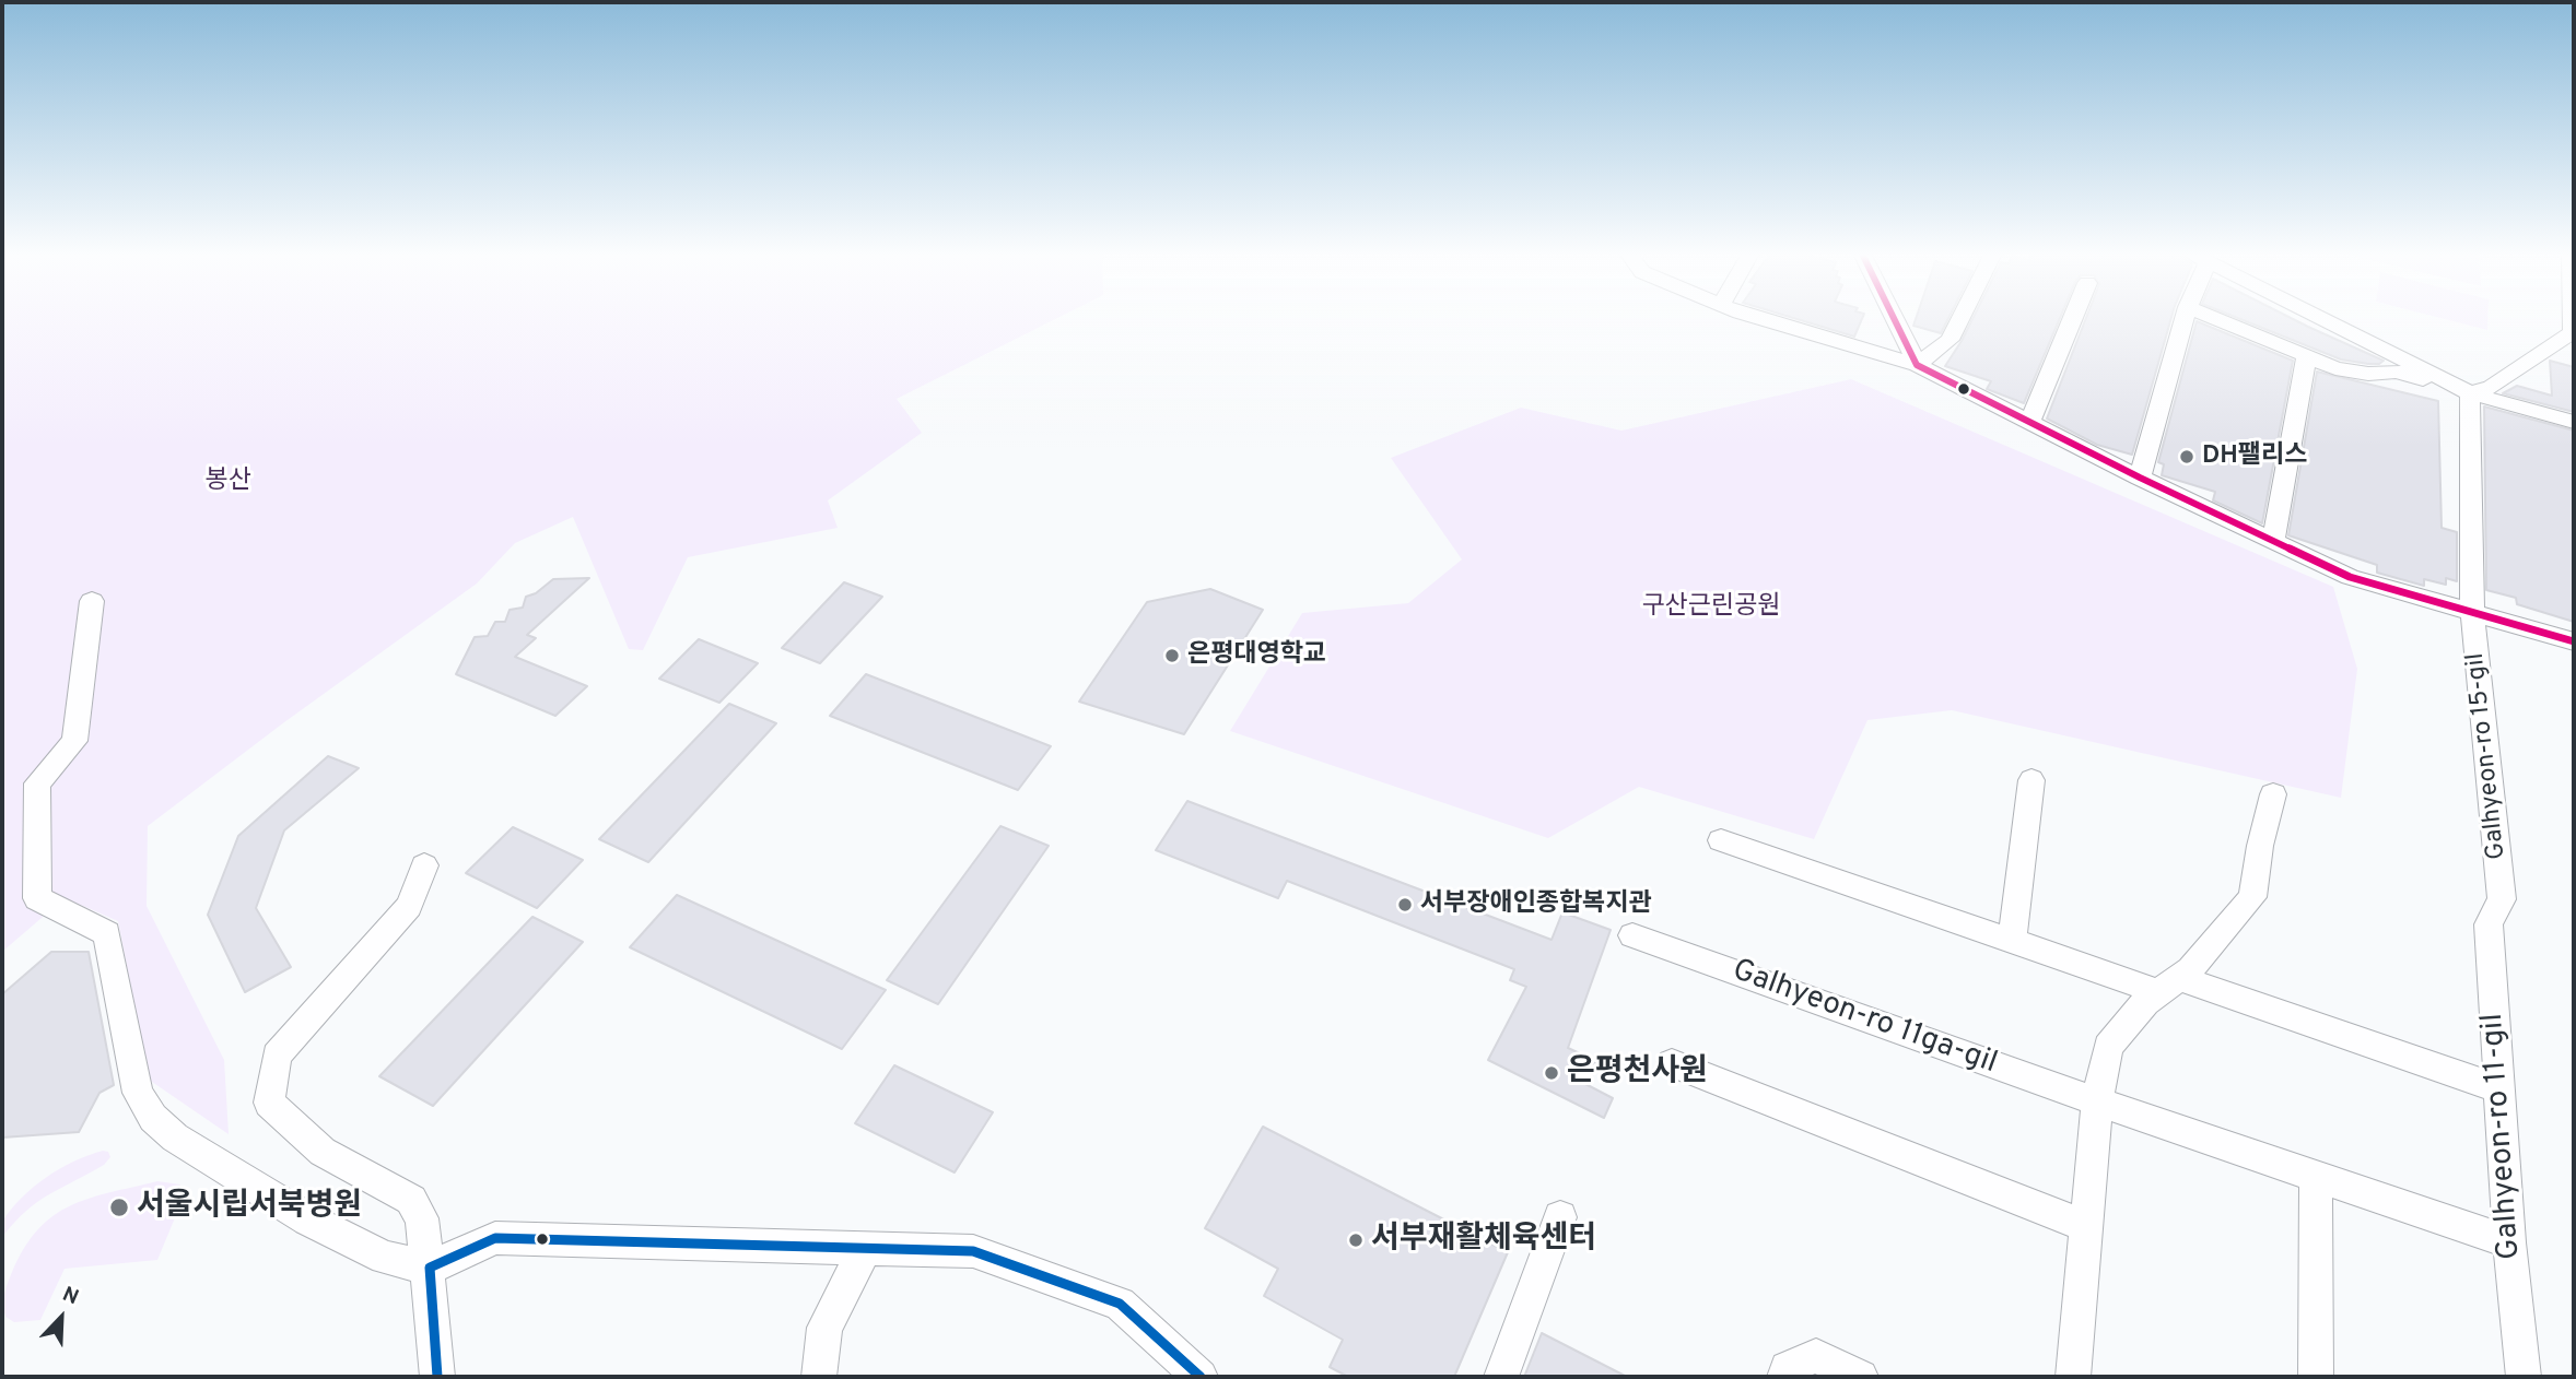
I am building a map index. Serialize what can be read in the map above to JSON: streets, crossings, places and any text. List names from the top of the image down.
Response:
{
  "streets": {
    "street": ["Galhyeon-ro 15-gil", "Galhyeon-ro 11ga-gil", "Galhyeon-ro 11-gil"]
  },
  "crossings": [
    ["Galhyeon-ro 15-gil", "Galhyeon-ro 11-gil"],
    ["Galhyeon-ro 11ga-gil", "Galhyeon-ro 11-gil"]
  ],
  "parks": ["봉산", "구산근린공원"],
  "places": [
    "DH팰리스",
    "은평대영학교",
    "서부장애인종합복지관",
    "은평천사원",
    "서울시립서북병원",
    "서부재활체육센터"
  ],
  "north": "top right"
}
